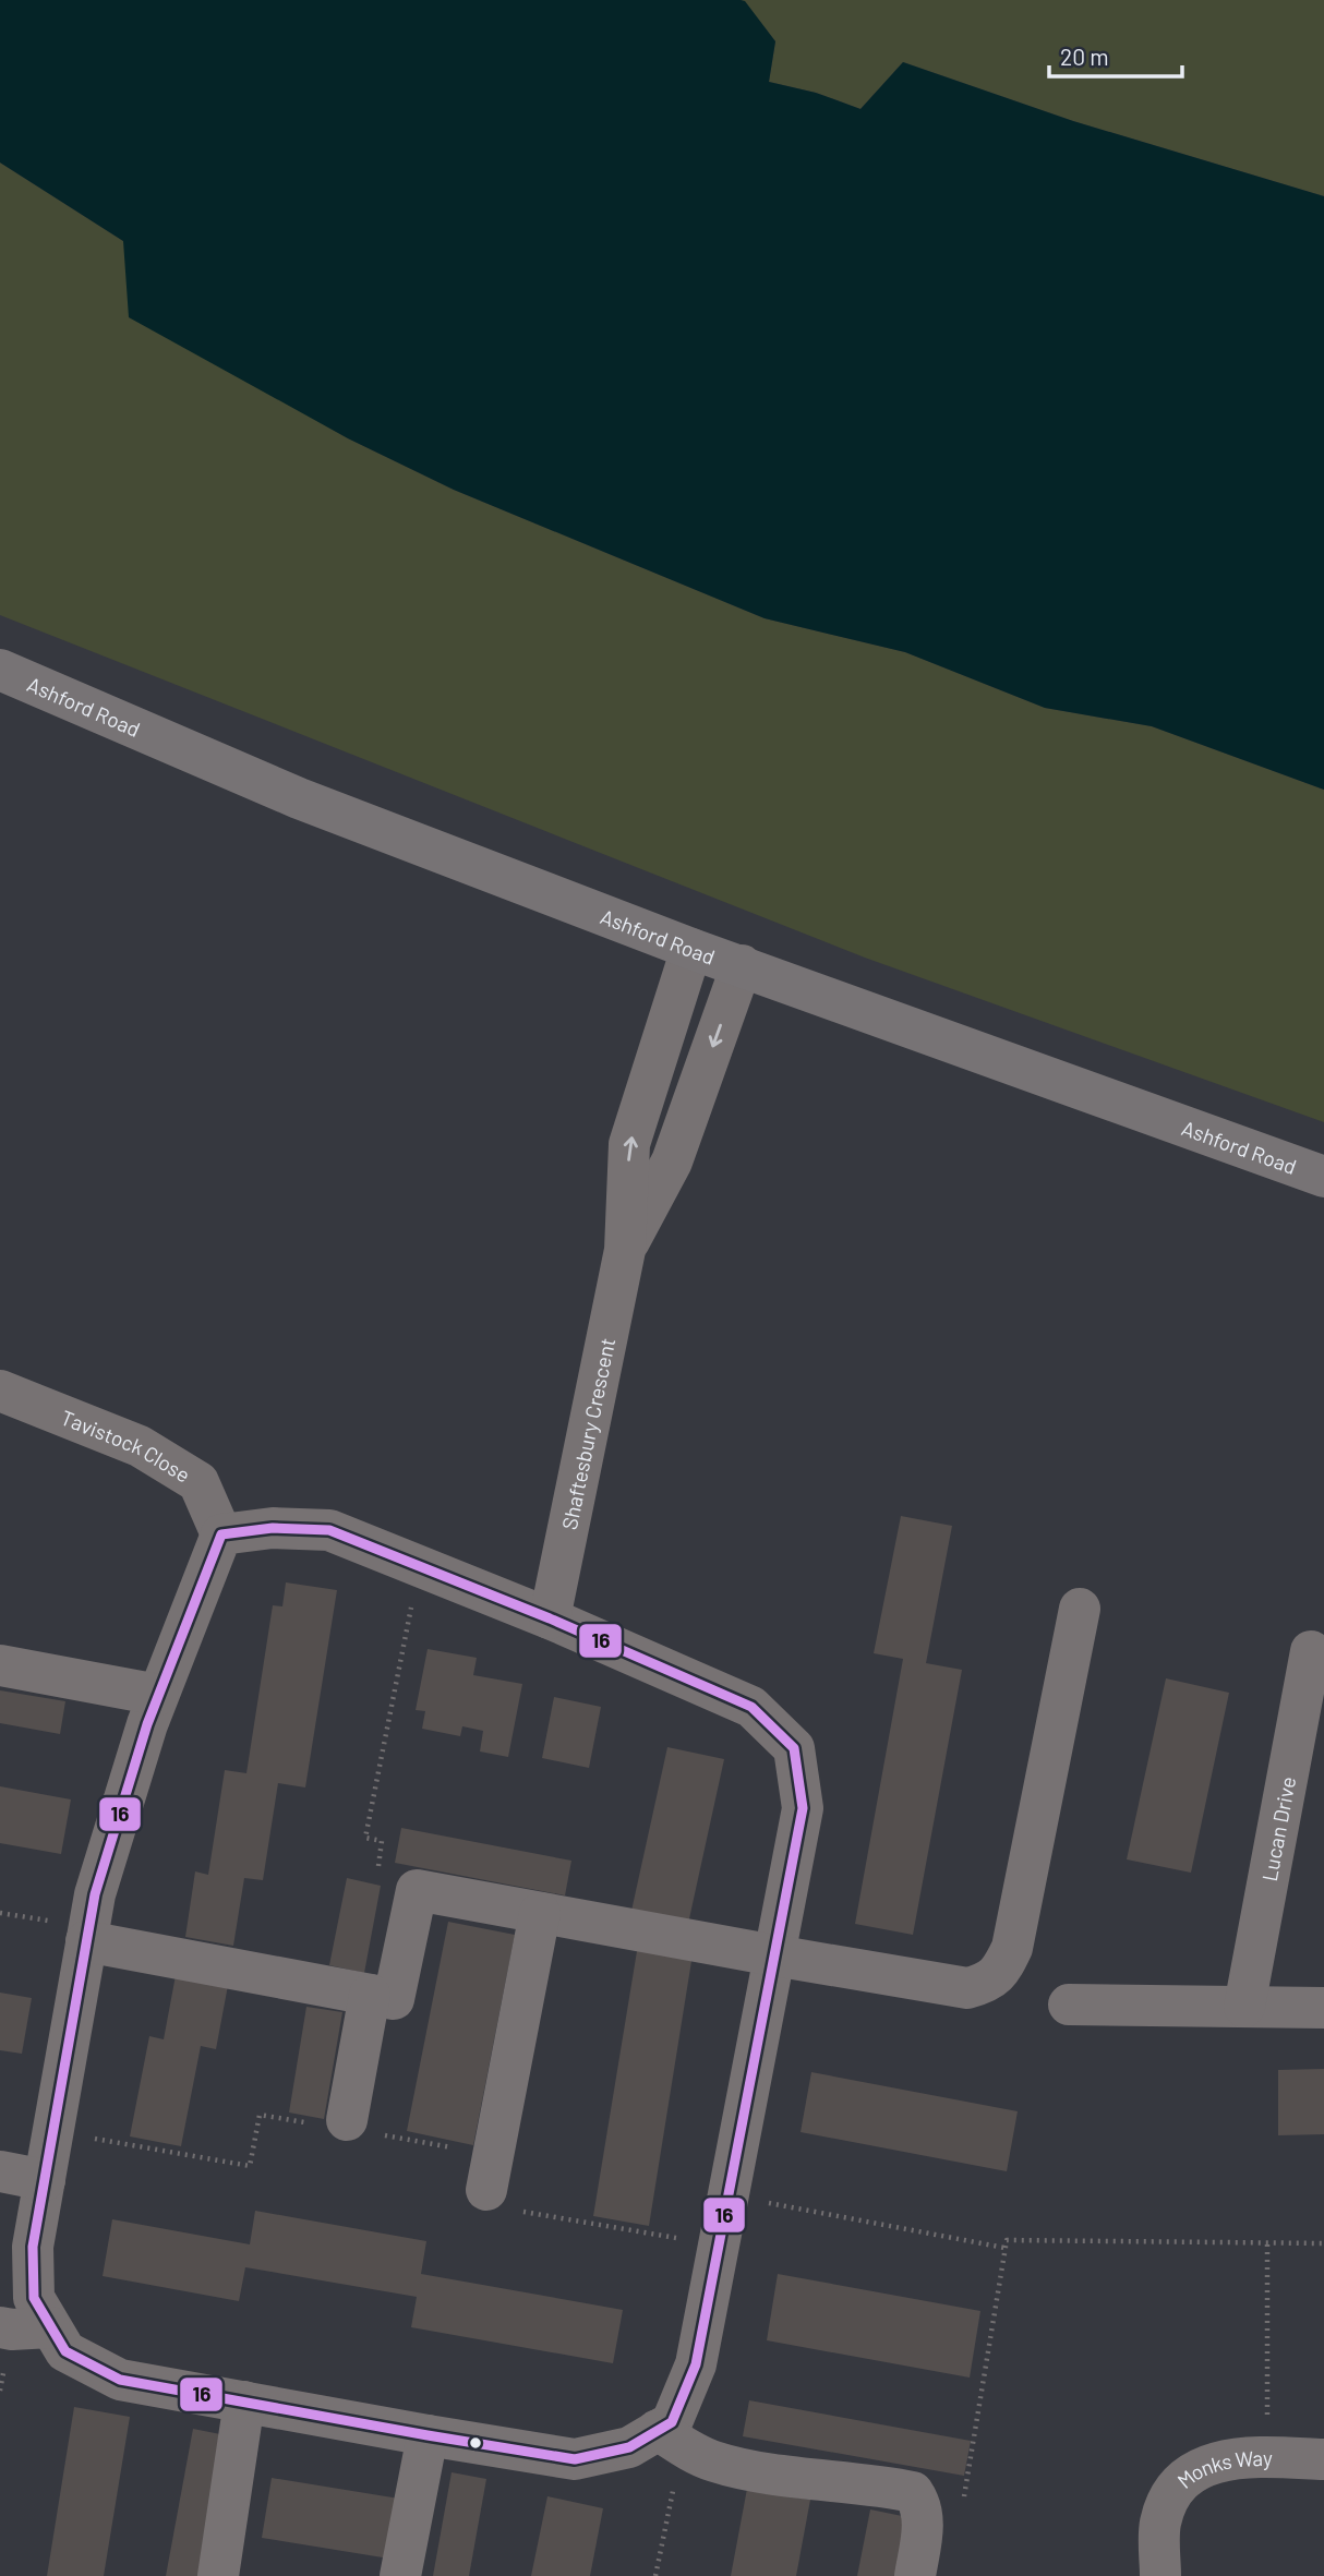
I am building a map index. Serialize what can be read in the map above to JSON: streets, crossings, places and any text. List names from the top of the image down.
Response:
{
  "streets": {
    "main road": ["Ashford Road"],
    "street": [
      "Shaftesbury Crescent",
      "Tavistock Close",
      "Lucan Drive",
      "Monks Way"
    ]
  },
  "crossings": [
    ["Ashford Road", "Shaftesbury Crescent"]
  ],
  "lines": ["transit line 16"],
  "scale_bar": "20 m"
}
